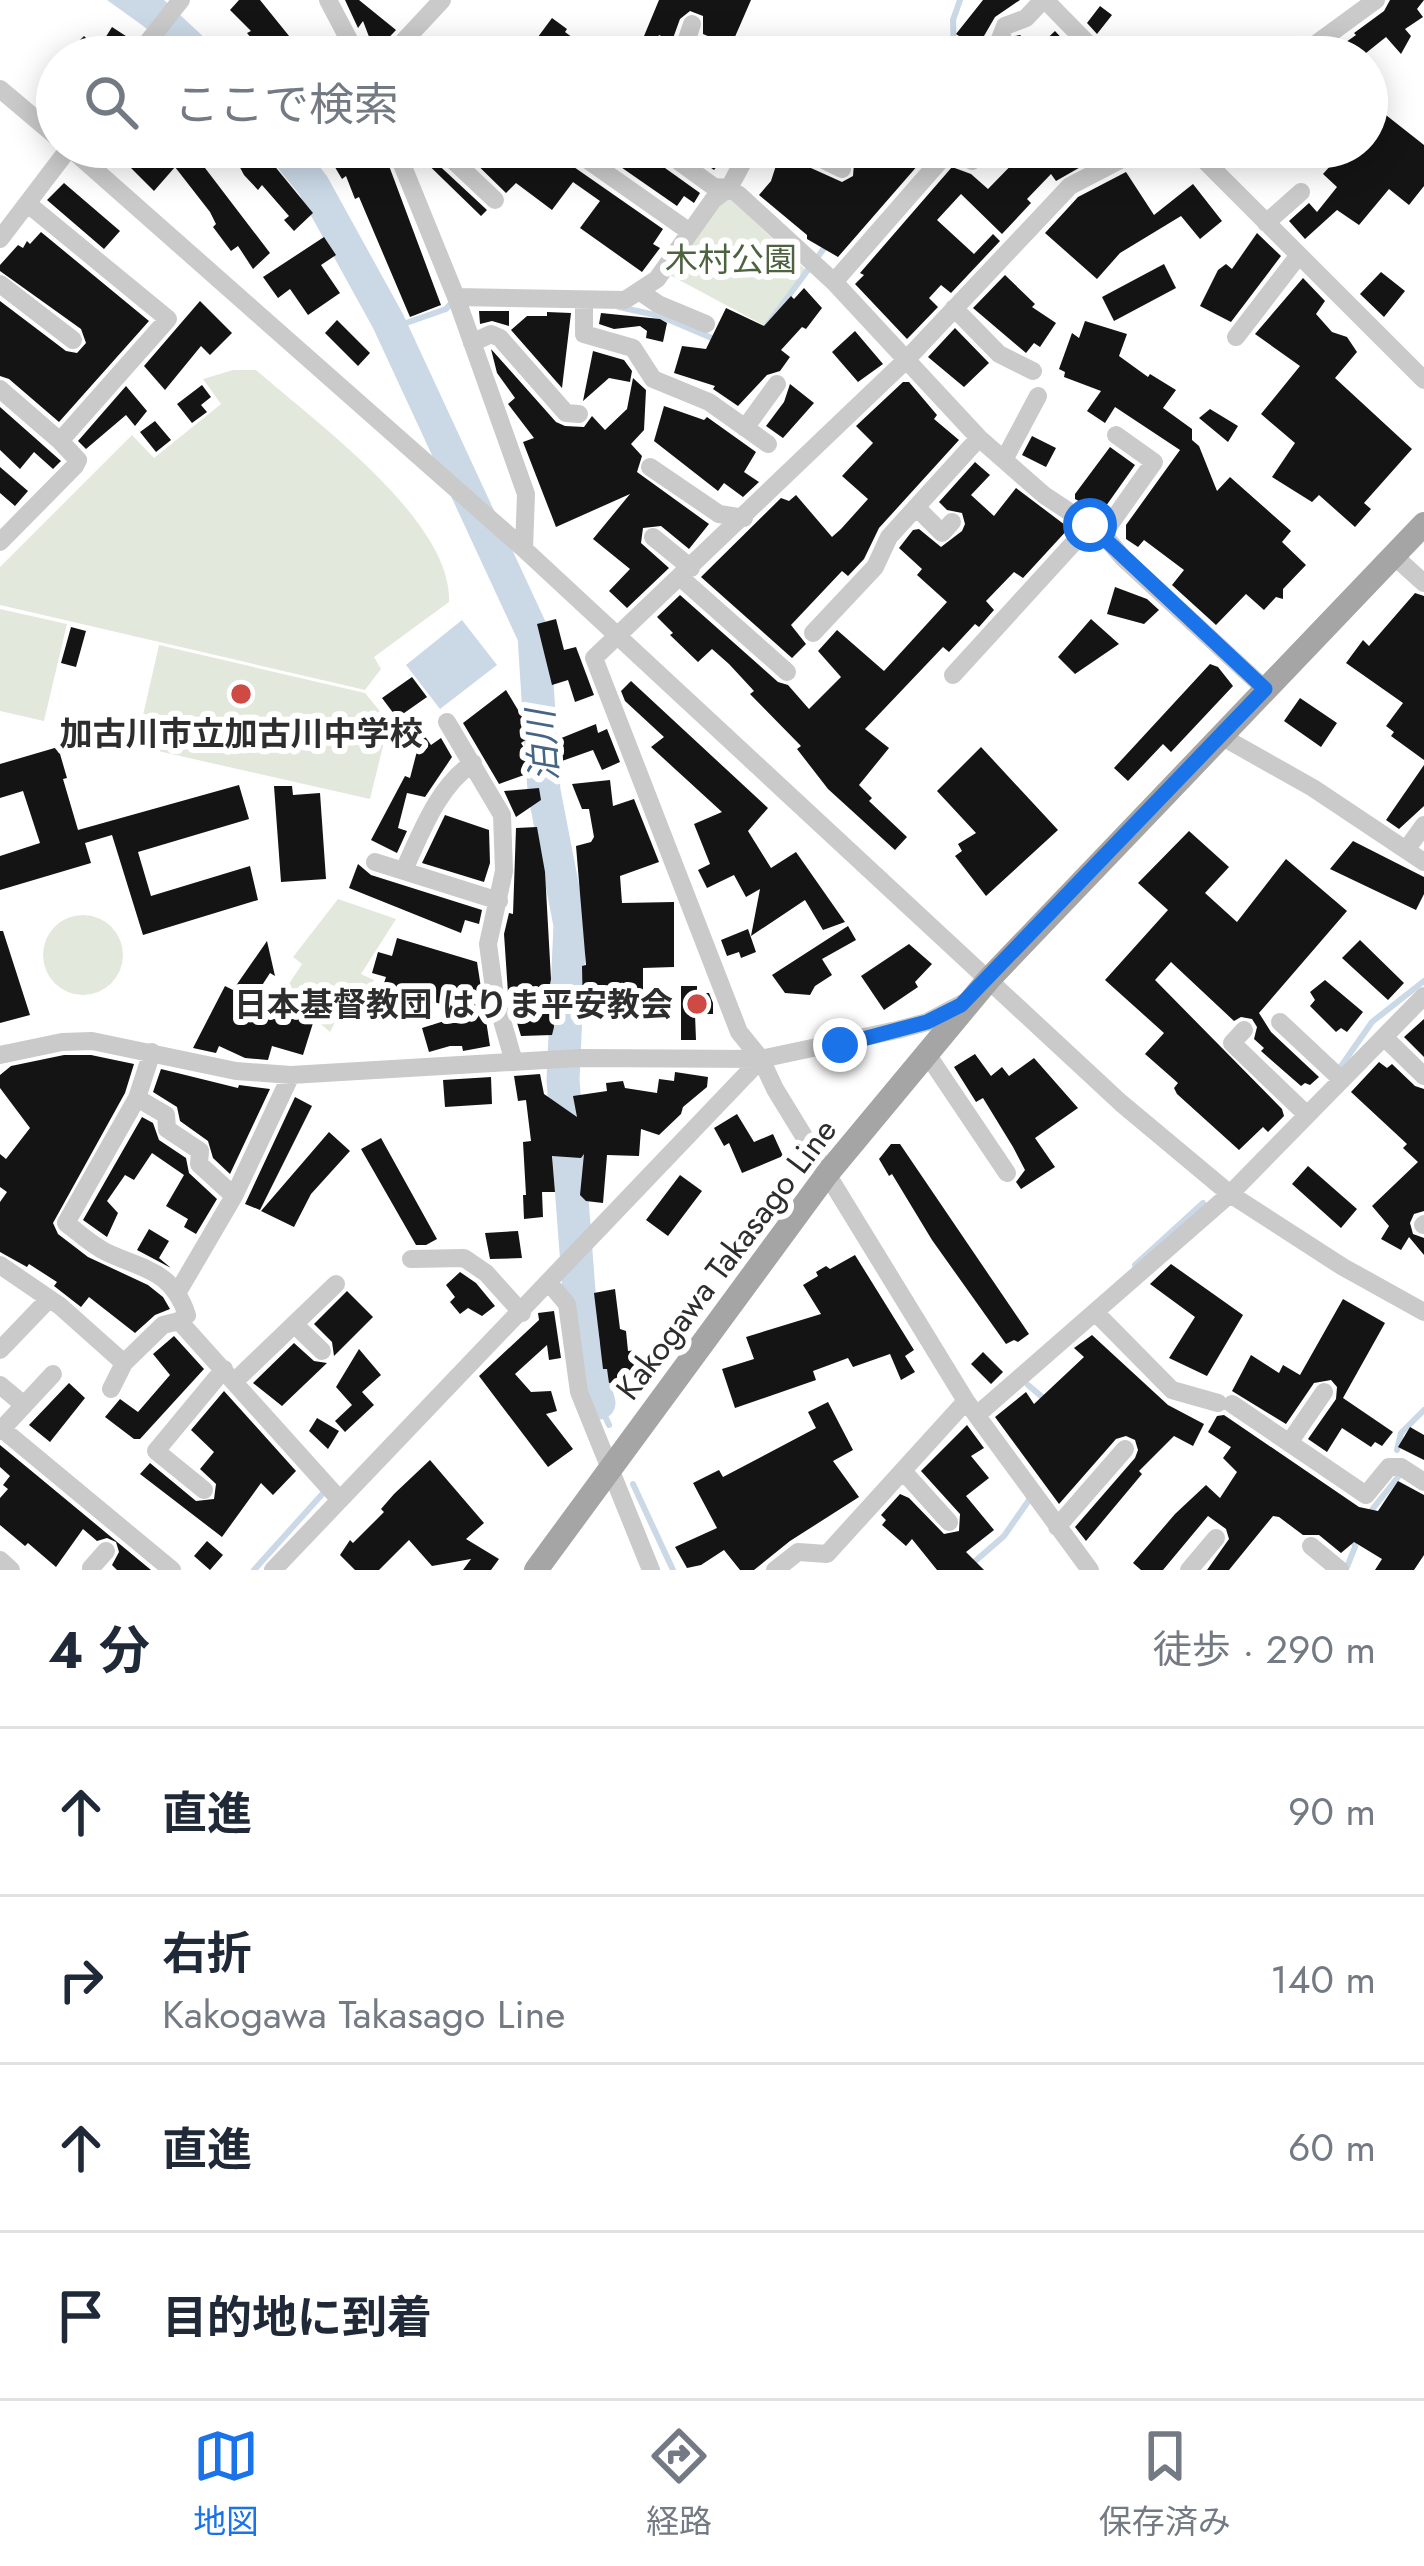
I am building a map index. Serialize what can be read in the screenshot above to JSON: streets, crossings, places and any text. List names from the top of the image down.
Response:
{
  "streets": {
    "main road": ["Kakogawa Takasago Line"]
  },
  "water": ["泊川"],
  "parks": ["木村公園"],
  "places": ["加古川市立加古川中学校", "日本基督教団 はりま平安教会"],
  "page": {
    "search": "ここで検索",
    "heading": ["4 分", "徒歩 · 290 m"],
    "list": [
      ["直進", "90 m"],
      ["右折", "Kakogawa Takasago Line", "140 m"],
      ["直進", "60 m"],
      "目的地に到着"
    ],
    "nav": ["地図", "経路", "保存済み"]
  }
}
